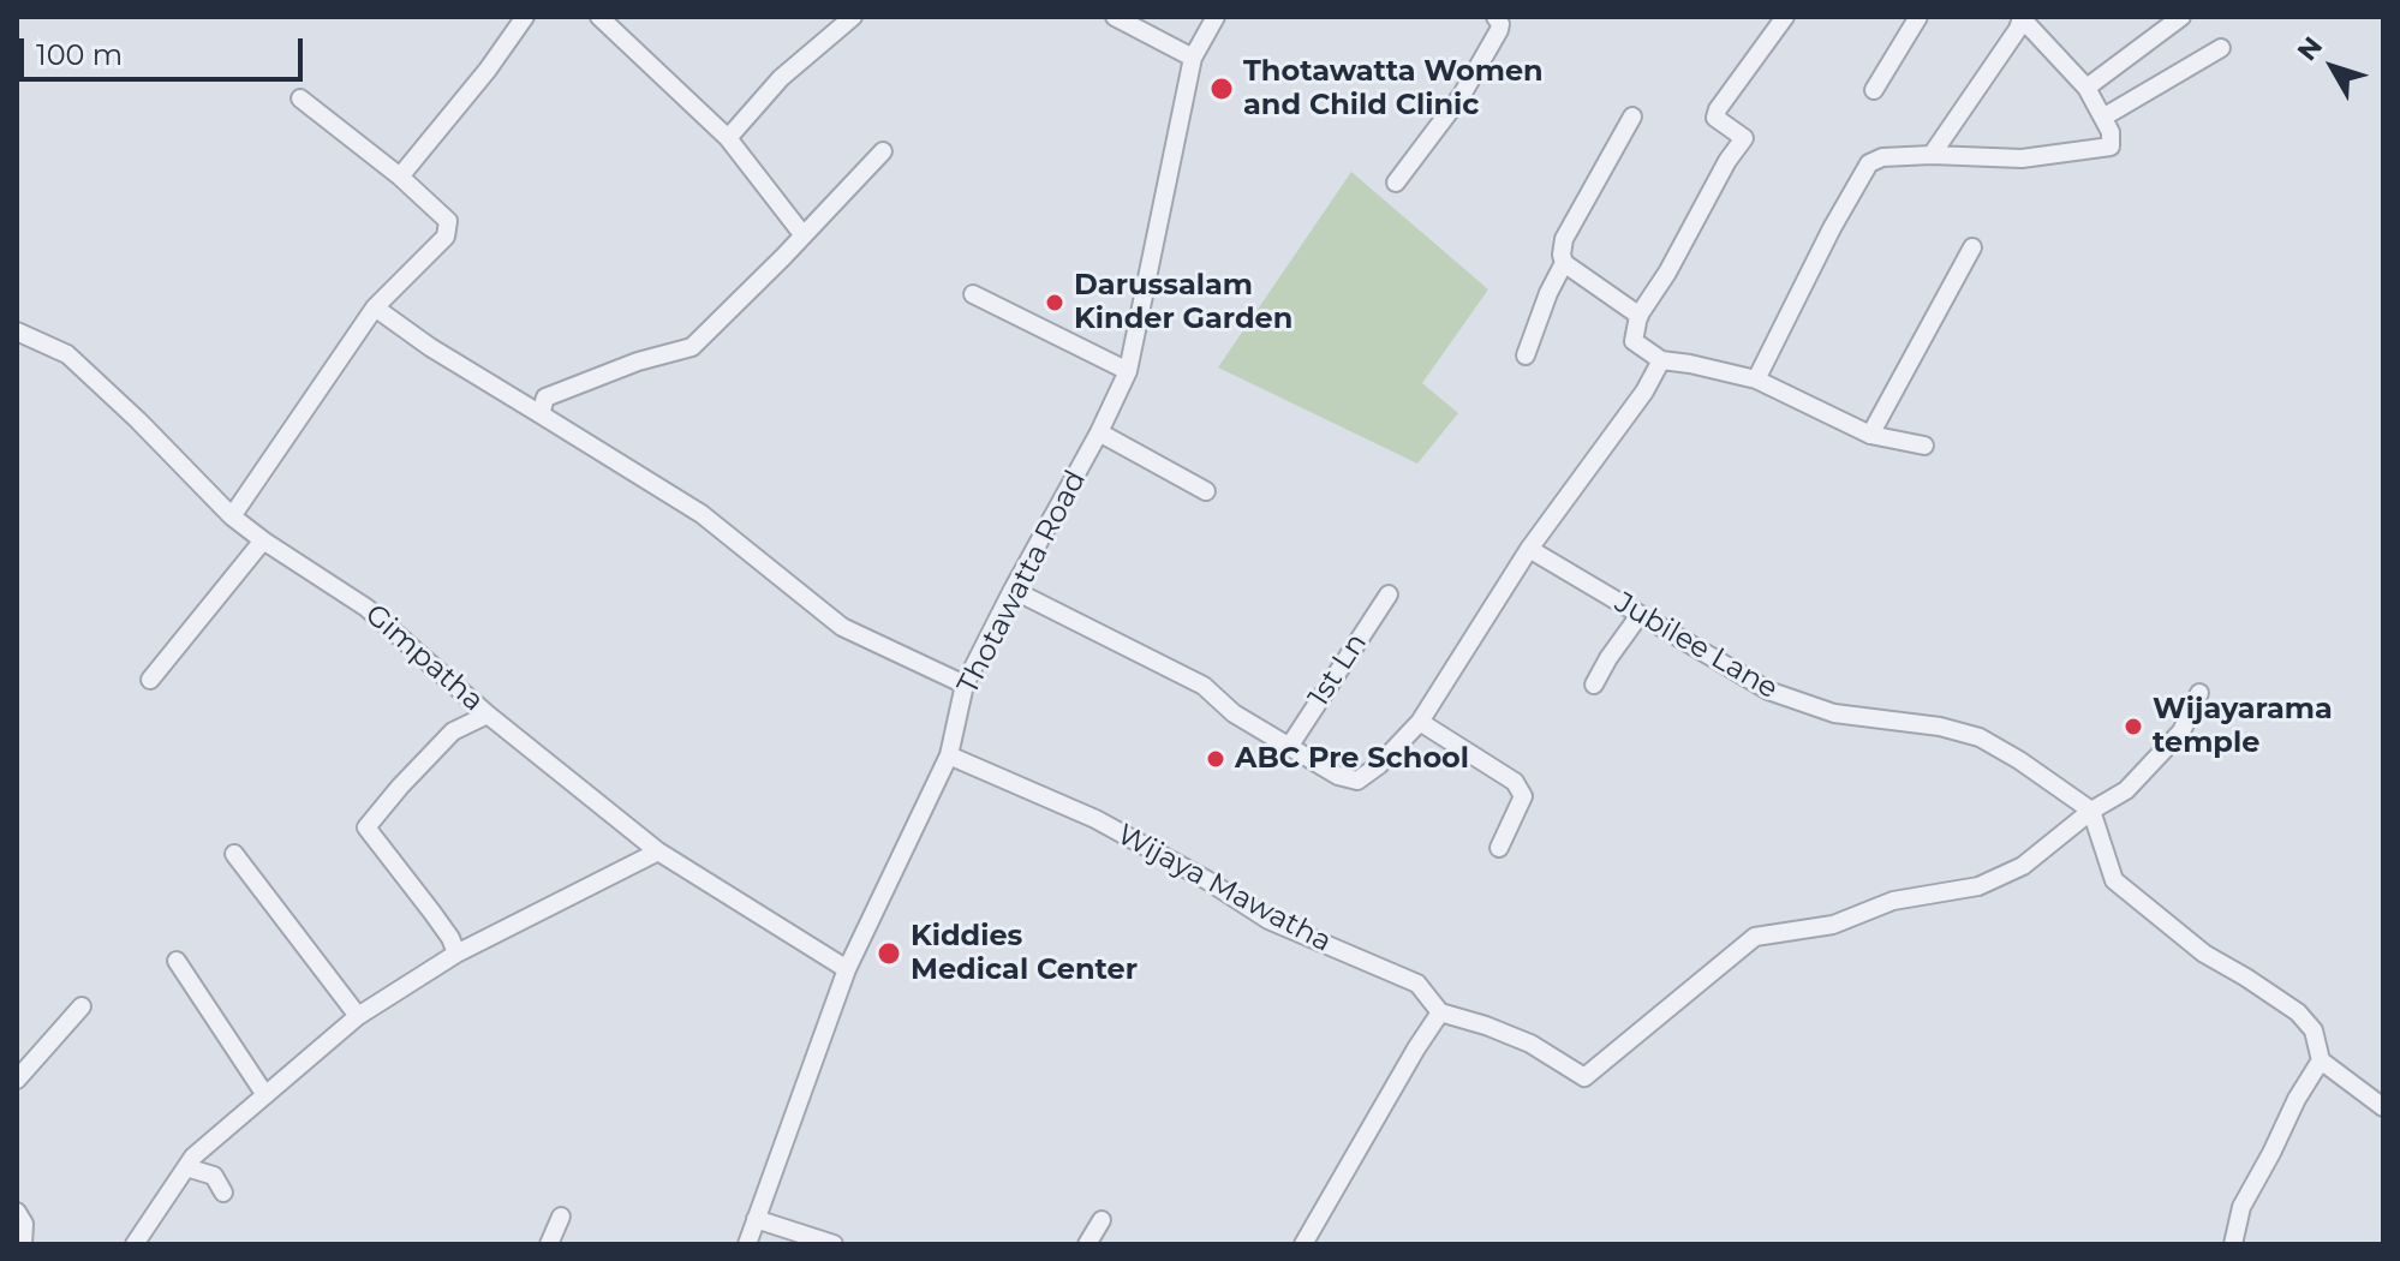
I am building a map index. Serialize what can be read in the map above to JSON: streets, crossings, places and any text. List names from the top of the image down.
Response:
{
  "streets": {
    "street": [
      "Thotawatta Road",
      "Jubilee Lane",
      "Gimpatha",
      "1st Ln",
      "Wijaya Mawatha"
    ]
  },
  "crossings": [
    ["Thotawatta Road", "Gimpatha"],
    ["Thotawatta Road", "Wijaya Mawatha"],
    ["Jubilee Lane", "Wijaya Mawatha"]
  ],
  "places": [
    "Thotawatta Women and Child Clinic",
    "Darussalam Kinder Garden",
    "Wijayarama temple",
    "ABC Pre School",
    "Kiddies Medical Center"
  ],
  "scale_bar": "100 m",
  "north": "top left"
}
